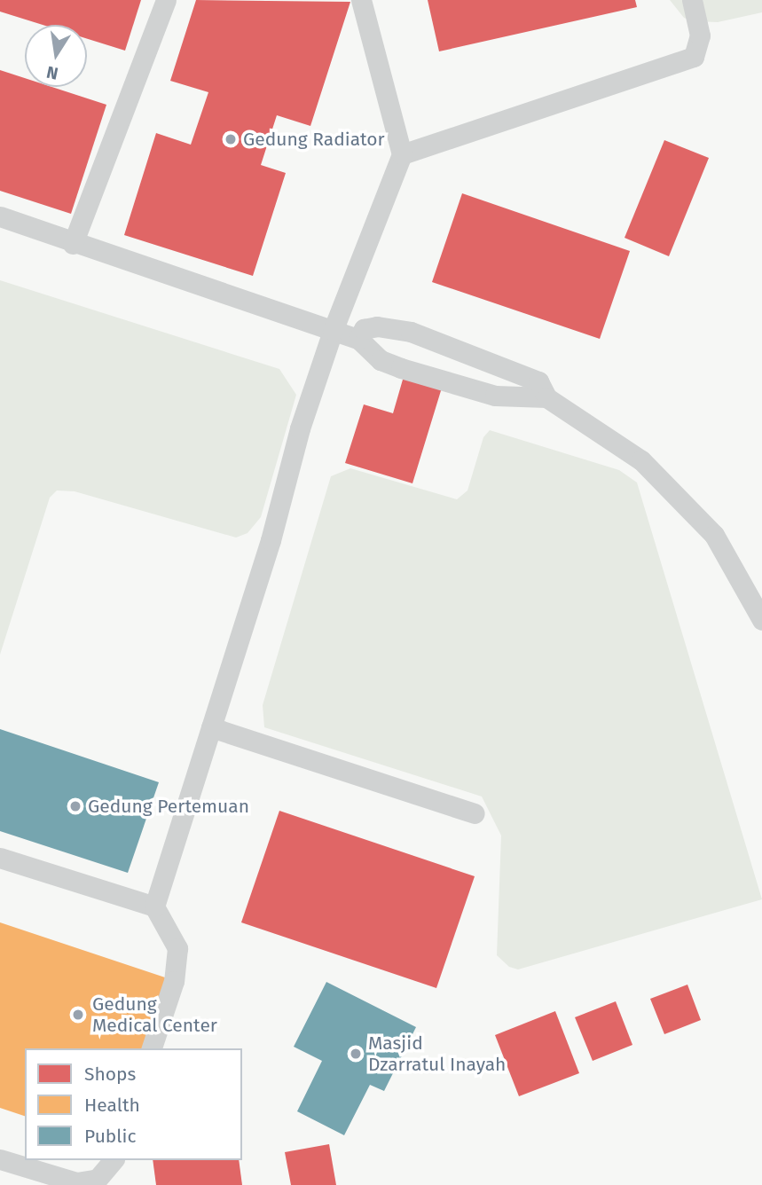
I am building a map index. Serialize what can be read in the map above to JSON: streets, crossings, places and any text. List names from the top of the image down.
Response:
{
  "places": [
    "Gedung Radiator",
    "Gedung Pertemuan",
    "Gedung Medical Center",
    "Masjid Dzarratul Inayah"
  ],
  "legend": ["Shops", "Health", "Public"],
  "north": "bottom"
}
